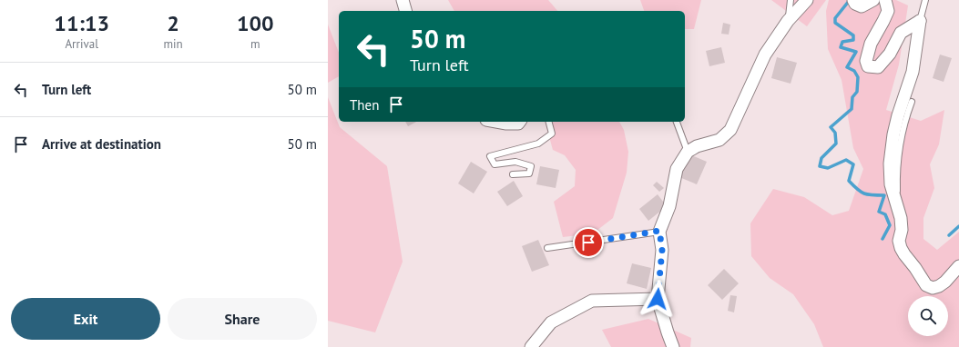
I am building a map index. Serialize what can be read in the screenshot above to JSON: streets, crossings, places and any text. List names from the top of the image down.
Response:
{
  "page": {
    "eta": [
      "11:13",
      "Arrival",
      "2",
      "min",
      "100",
      "m"
    ],
    "turn": ["50 m", "Turn left"],
    "list": [
      {
        "name": "Turn left",
        "value": "50 m"
      },
      {
        "name": "Arrive at destination",
        "value": "50 m"
      }
    ],
    "then": "Then",
    "buttons": ["Exit", "Share"]
  }
}
